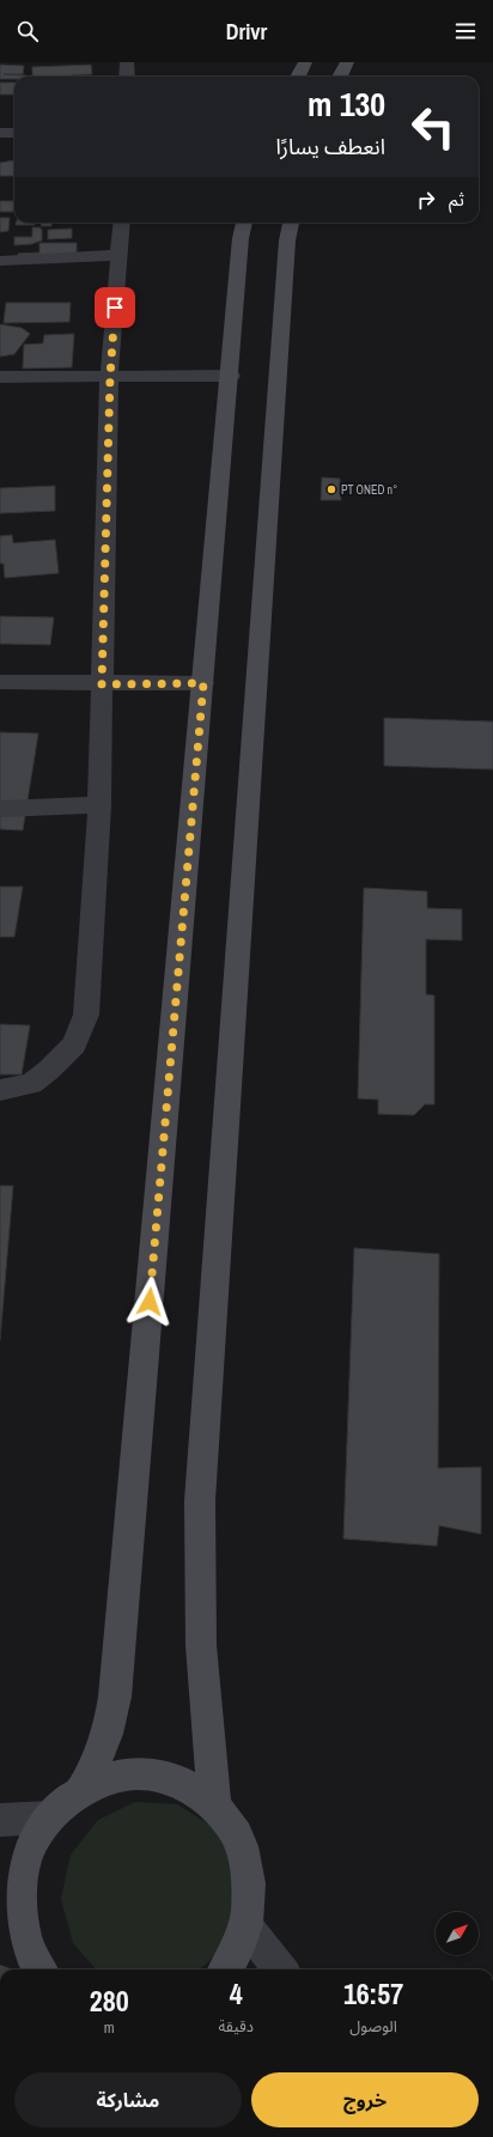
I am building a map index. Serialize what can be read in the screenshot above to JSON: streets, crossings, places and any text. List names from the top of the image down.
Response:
{
  "places": ["PT ONED n°"],
  "north": "top right",
  "page": {
    "header": "Drivr",
    "turn": ["130 m", "انعطف يسارًا"],
    "then": "ثم",
    "eta": [
      "16:57",
      "الوصول",
      "4",
      "دقيقة",
      "280",
      "m"
    ],
    "buttons": ["خروج", "مشاركة"]
  }
}
